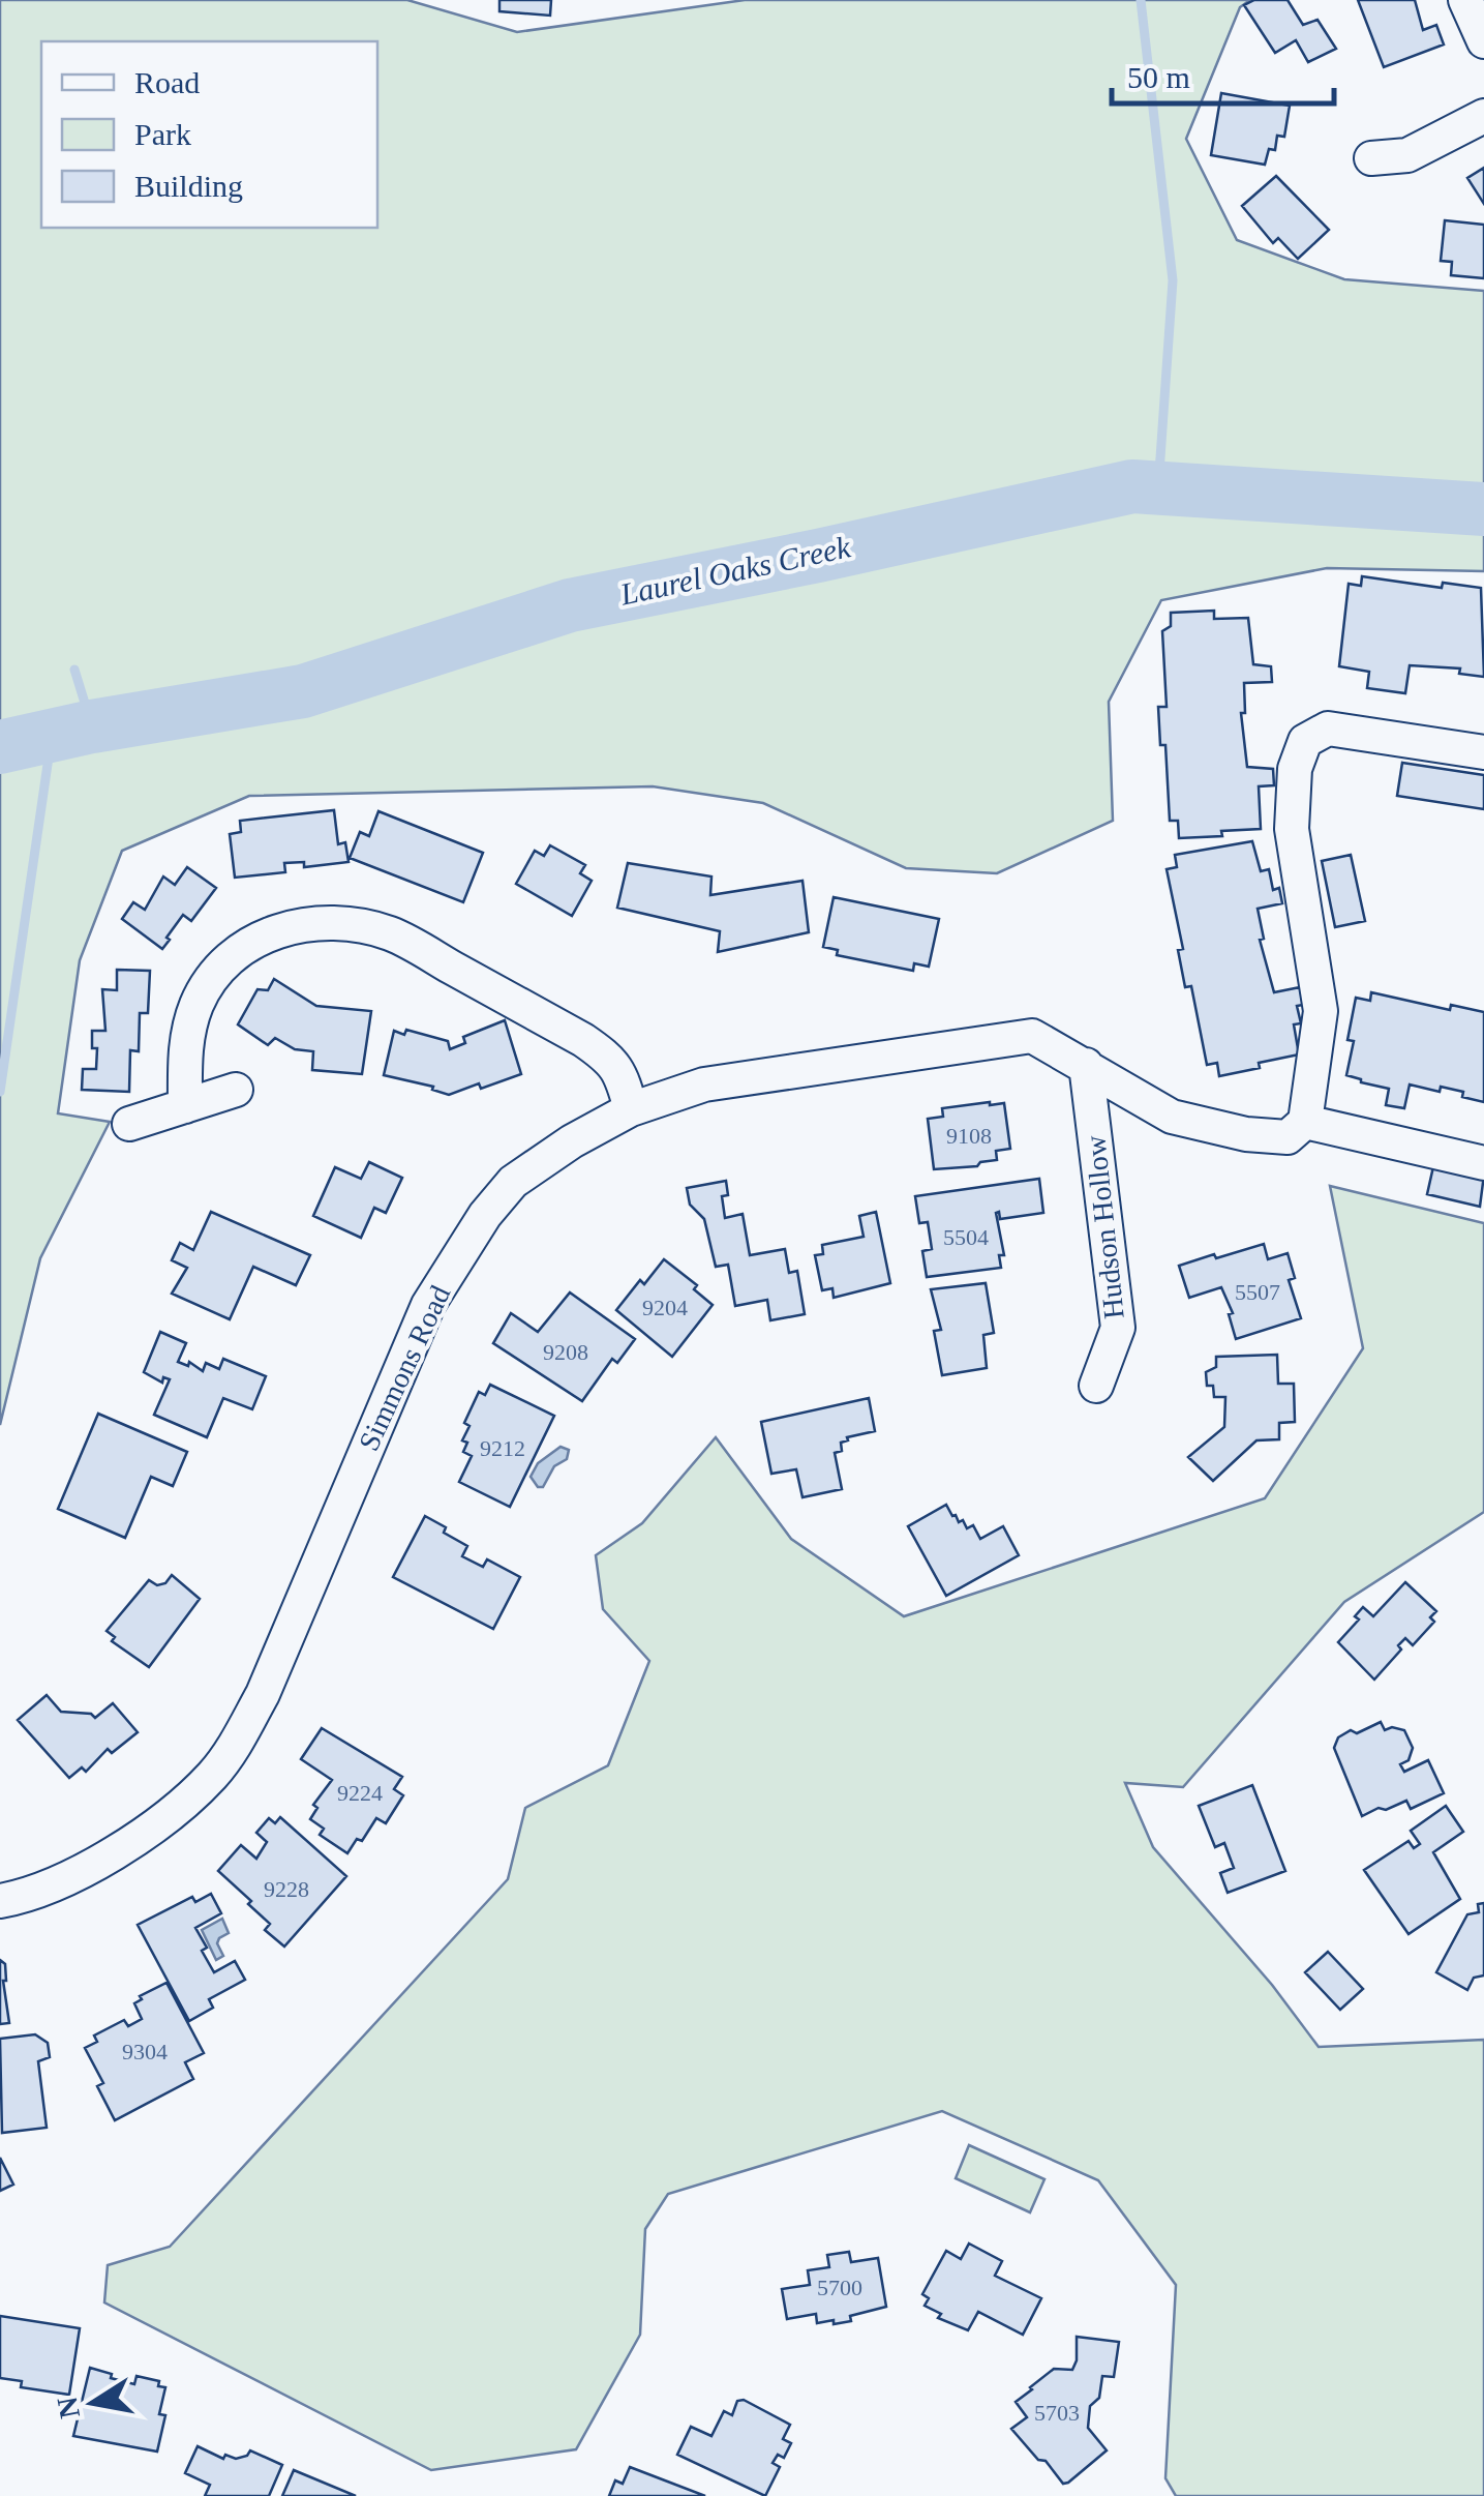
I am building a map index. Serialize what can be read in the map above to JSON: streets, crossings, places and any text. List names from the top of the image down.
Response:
{
  "streets": {
    "street": ["Hudson Hollow", "Simmons Road"]
  },
  "crossings": [
    ["Hudson Hollow", "Simmons Road"]
  ],
  "water": ["Laurel Oaks Creek"],
  "house_numbers": [
    "9108",
    "5504",
    "5507",
    "9204",
    "9208",
    "9212",
    "9224",
    "9228",
    "9304",
    "5700",
    "5703"
  ],
  "legend": ["Road", "Park", "Building"],
  "scale_bar": "50 m",
  "north": "left"
}
